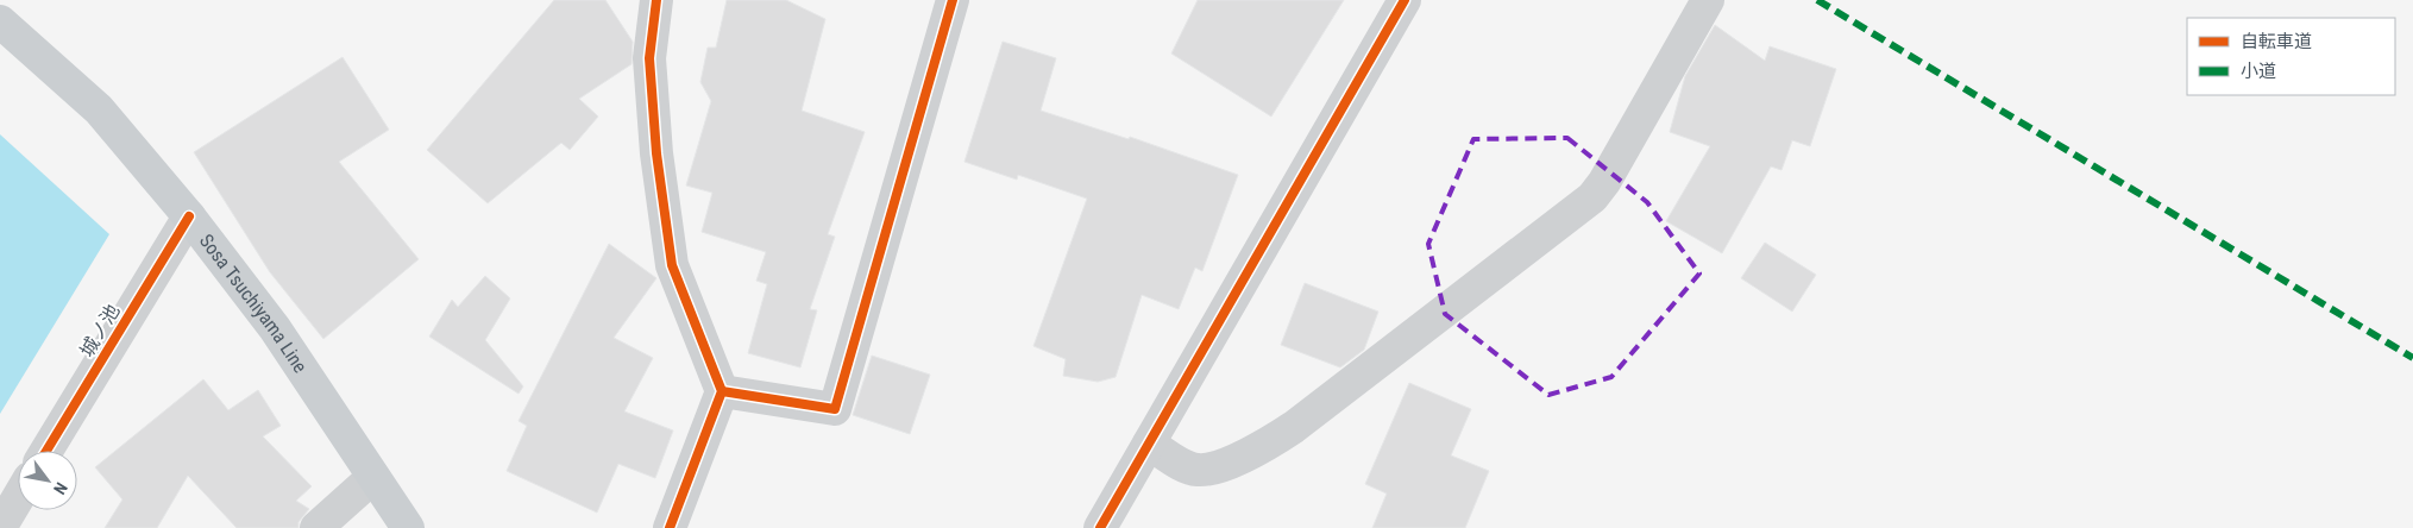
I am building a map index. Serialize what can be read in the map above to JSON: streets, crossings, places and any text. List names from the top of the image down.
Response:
{
  "streets": {
    "main road": ["Sosa Tsuchiyama Line"],
    "street": ["城ノ池"]
  },
  "crossings": [
    ["Sosa Tsuchiyama Line", "城ノ池"]
  ],
  "legend": ["自転車道", "小道"],
  "north": "bottom right"
}
